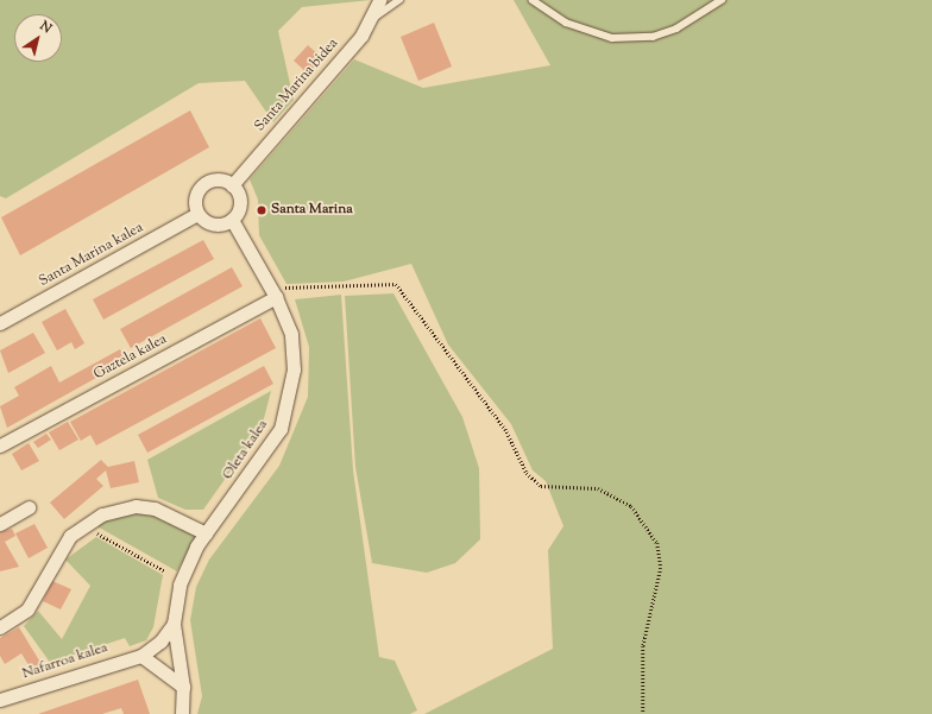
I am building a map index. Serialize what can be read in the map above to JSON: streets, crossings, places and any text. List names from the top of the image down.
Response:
{
  "streets": {
    "street": [
      "Santa Marina bidea",
      "Santa Marina kalea",
      "Gaztela kalea",
      "Oleta kalea",
      "Nafarroa kalea"
    ]
  },
  "crossings": [
    ["Santa Marina bidea", "Santa Marina kalea"],
    ["Santa Marina bidea", "Oleta kalea"],
    ["Santa Marina kalea", "Oleta kalea"],
    ["Gaztela kalea", "Oleta kalea"],
    ["Oleta kalea", "Nafarroa kalea"]
  ],
  "places": ["Santa Marina"],
  "north": "top right"
}
